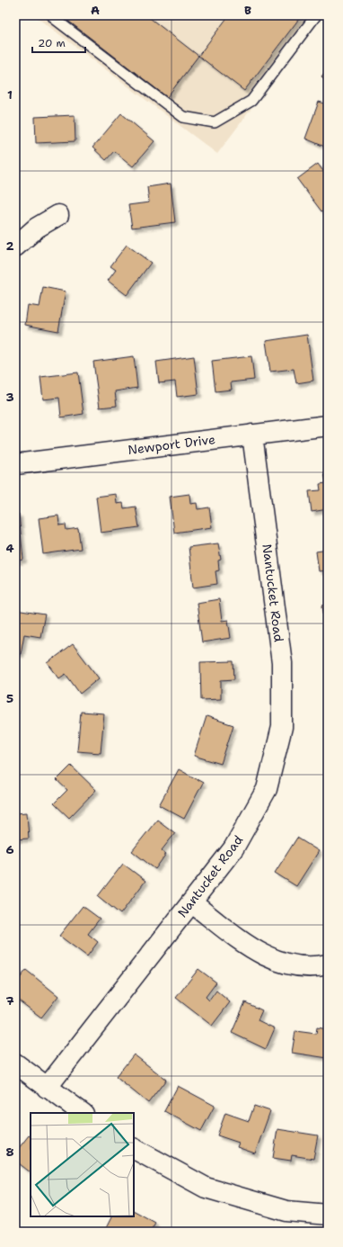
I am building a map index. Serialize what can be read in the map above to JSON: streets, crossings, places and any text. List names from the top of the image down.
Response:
{
  "streets": {
    "street": ["Newport Drive", "Nantucket Road"]
  },
  "crossings": [
    ["Newport Drive", "Nantucket Road"]
  ],
  "scale_bar": "20 m",
  "grid": {
    "columns": ["A", "B"],
    "rows": [
      "1",
      "2",
      "3",
      "4",
      "5",
      "6",
      "7",
      "8"
    ]
  }
}
